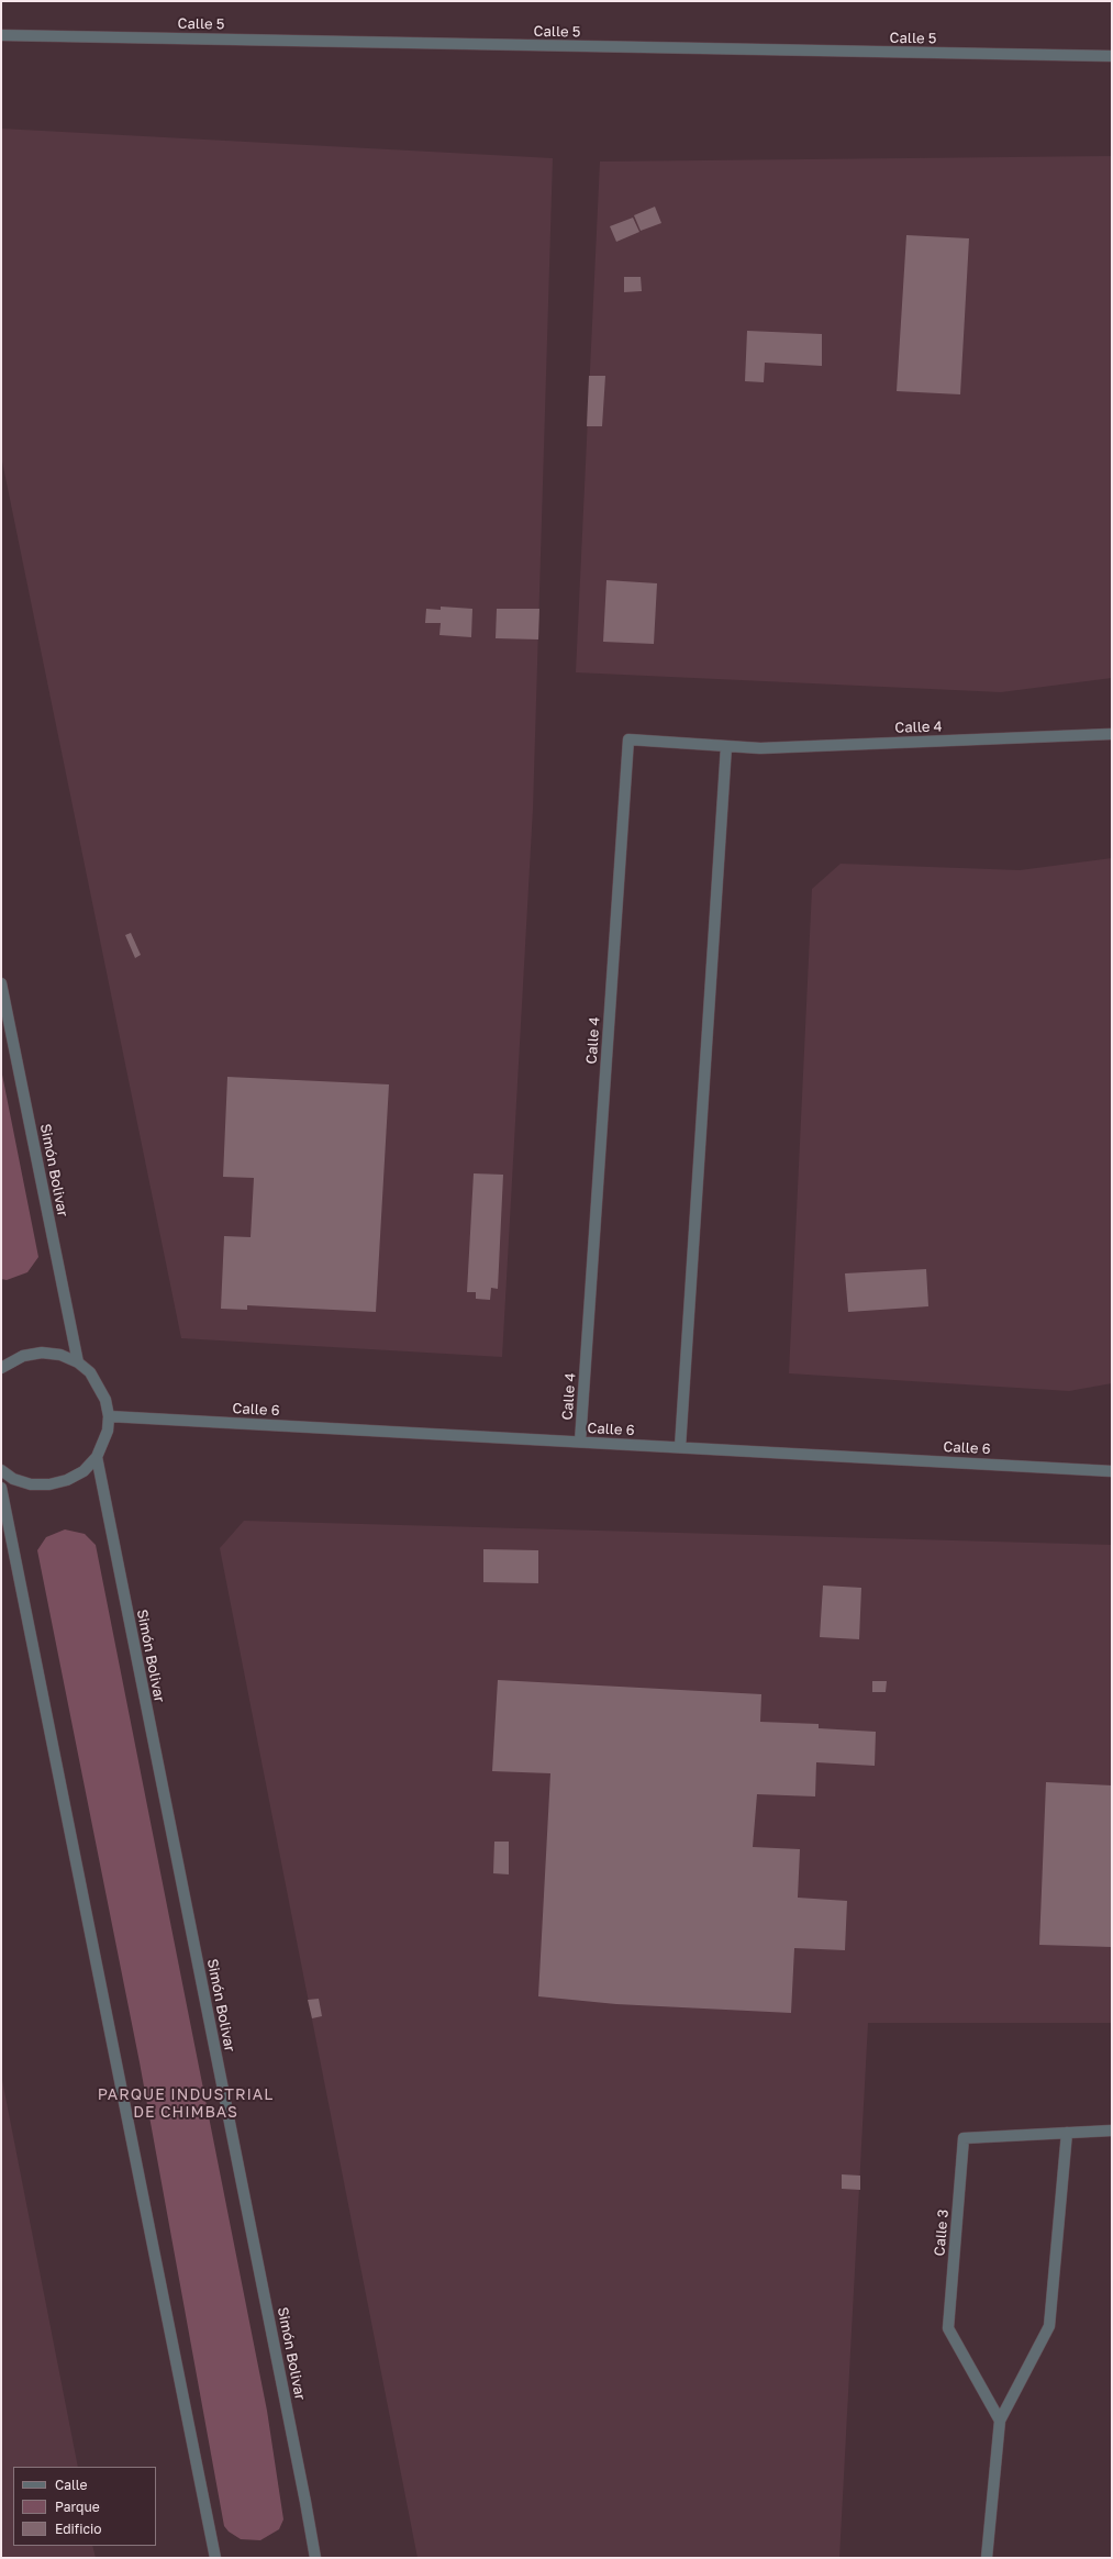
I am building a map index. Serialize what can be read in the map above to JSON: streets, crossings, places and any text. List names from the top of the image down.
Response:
{
  "streets": {
    "street": [
      "Calle 5",
      "Calle 4",
      "Simón Bolivar",
      "Calle 6",
      "Calle 3"
    ]
  },
  "crossings": [
    ["Calle 4", "Calle 6"]
  ],
  "districts": ["PARQUE INDUSTRIAL DE CHIMBAS"],
  "legend": ["Calle", "Parque", "Edificio"]
}
